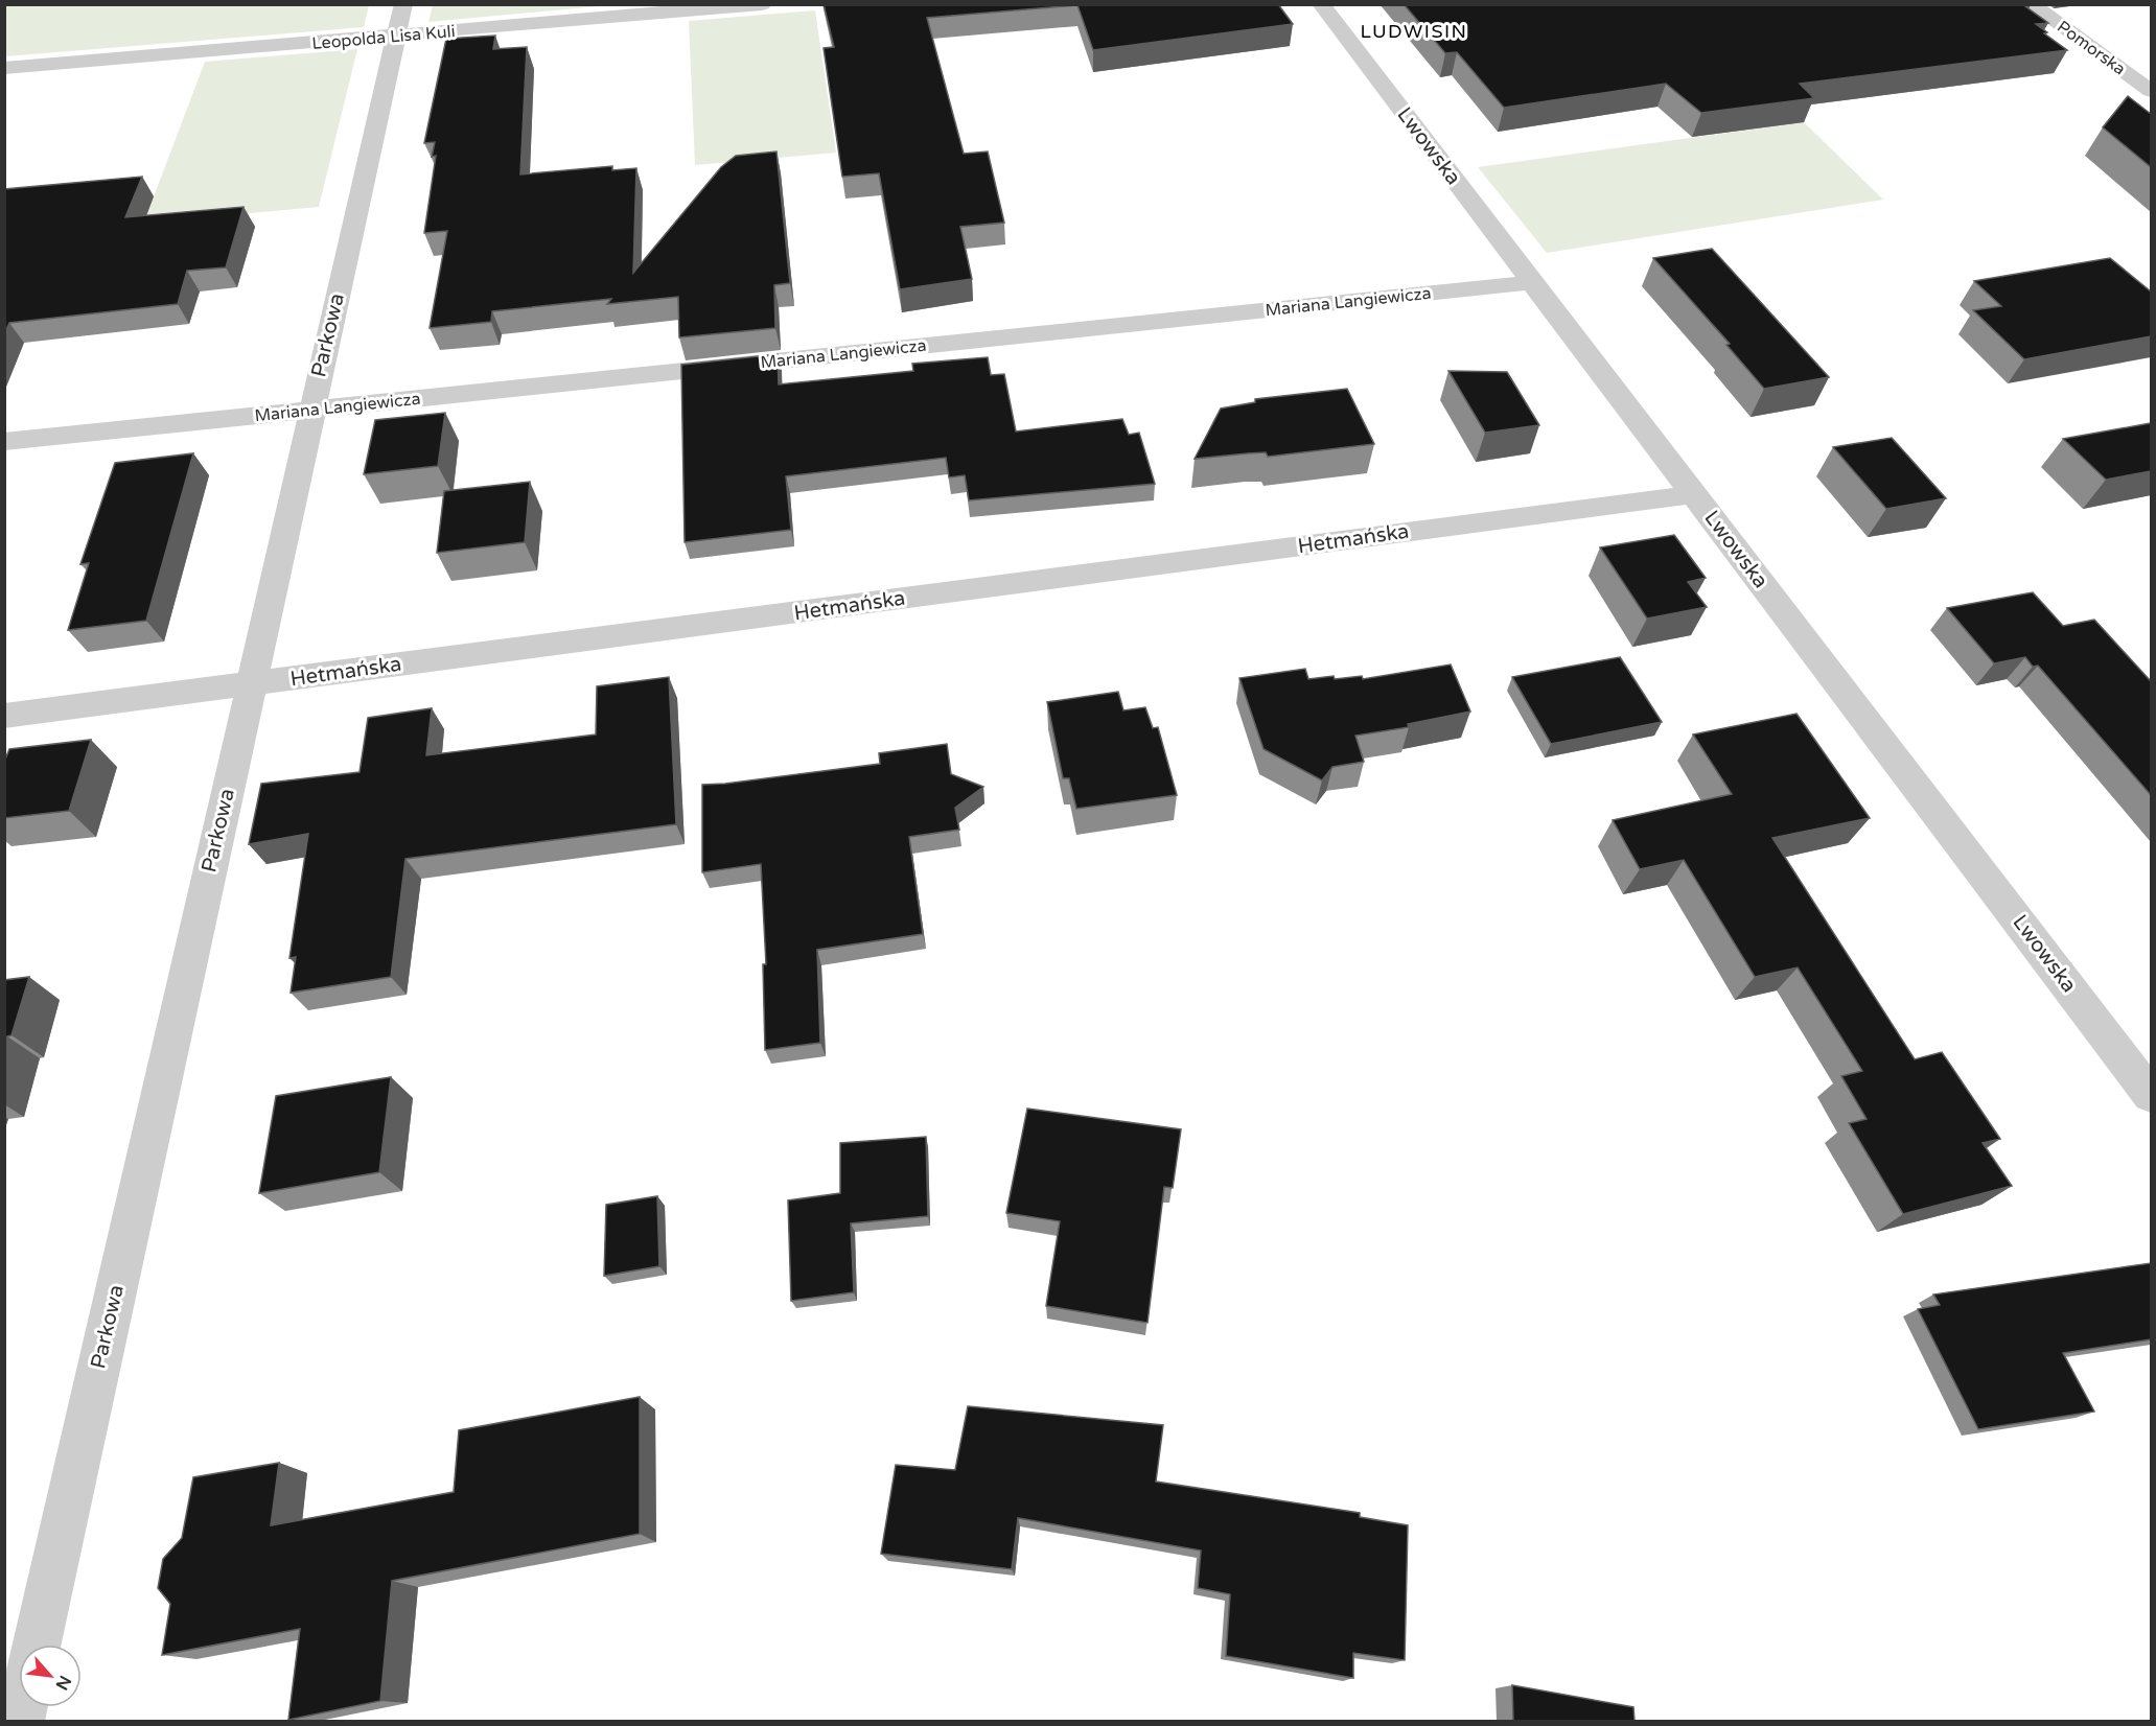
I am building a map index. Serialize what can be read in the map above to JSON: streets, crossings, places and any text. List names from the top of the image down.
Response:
{
  "streets": {
    "street": [
      "Leopolda Lisa Kuli",
      "Pomorska",
      "Lwowska",
      "Mariana Langiewicza",
      "Parkowa",
      "Hetmańska"
    ]
  },
  "crossings": [
    ["Leopolda Lisa Kuli", "Parkowa"],
    ["Lwowska", "Mariana Langiewicza"],
    ["Lwowska", "Hetmańska"],
    ["Mariana Langiewicza", "Parkowa"],
    ["Parkowa", "Hetmańska"]
  ],
  "districts": ["LUDWISIN"],
  "north": "bottom right"
}
